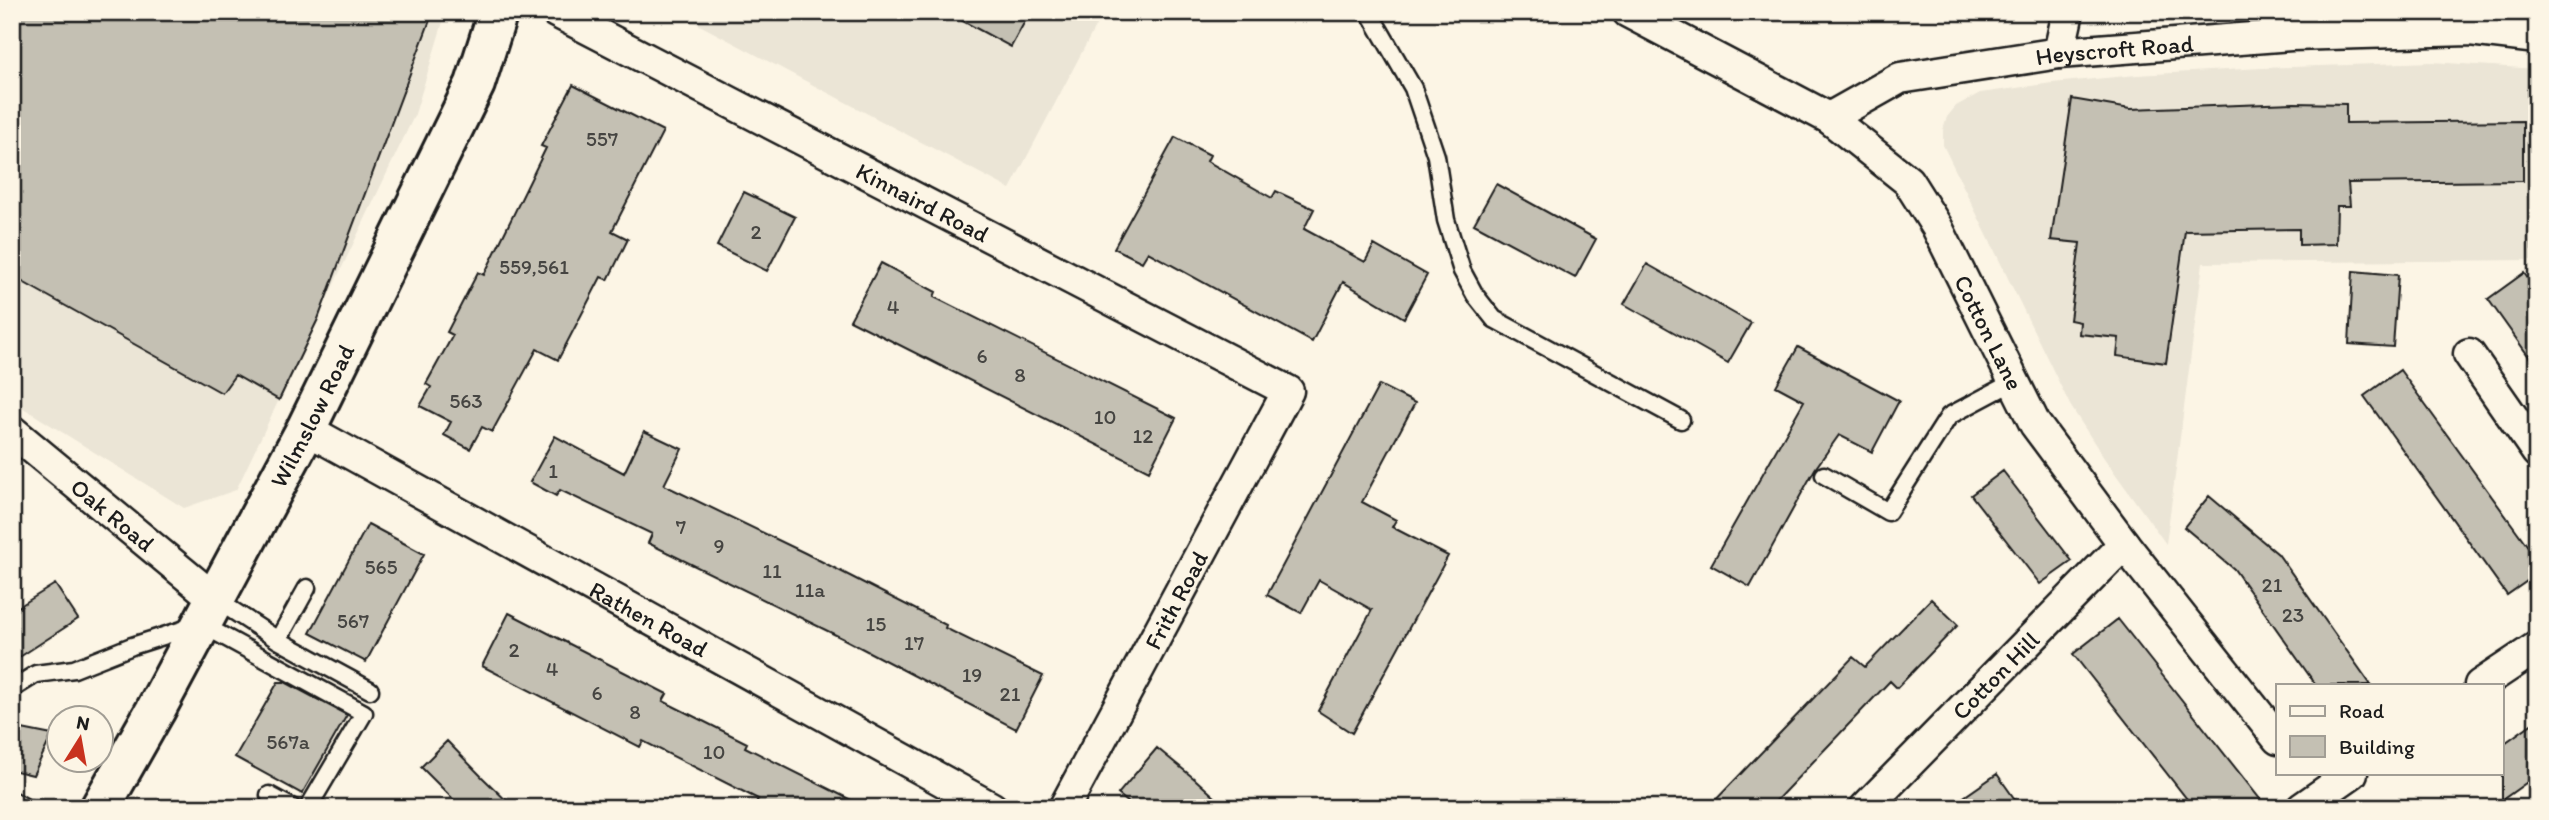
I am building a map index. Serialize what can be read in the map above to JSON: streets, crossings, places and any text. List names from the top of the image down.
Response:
{
  "streets": {
    "main road": ["Wilmslow Road"],
    "street": [
      "Heyscroft Road",
      "Kinnaird Road",
      "Cotton Lane",
      "Oak Road",
      "Frith Road",
      "Rathen Road",
      "Cotton Hill"
    ]
  },
  "crossings": [
    ["Heyscroft Road", "Cotton Lane"],
    ["Kinnaird Road", "Frith Road"],
    ["Cotton Lane", "Cotton Hill"],
    ["Wilmslow Road", "Oak Road"],
    ["Wilmslow Road", "Rathen Road"]
  ],
  "house_numbers": [
    "557",
    "2",
    "559,561",
    "4",
    "6",
    "8",
    "563",
    "10",
    "12",
    "1",
    "7",
    "9",
    "565",
    "11",
    "21",
    "11a",
    "23",
    "567",
    "15",
    "17",
    "2",
    "4",
    "19",
    "6",
    "21",
    "8",
    "567a",
    "10"
  ],
  "legend": ["Road", "Building"],
  "north": "top"
}
